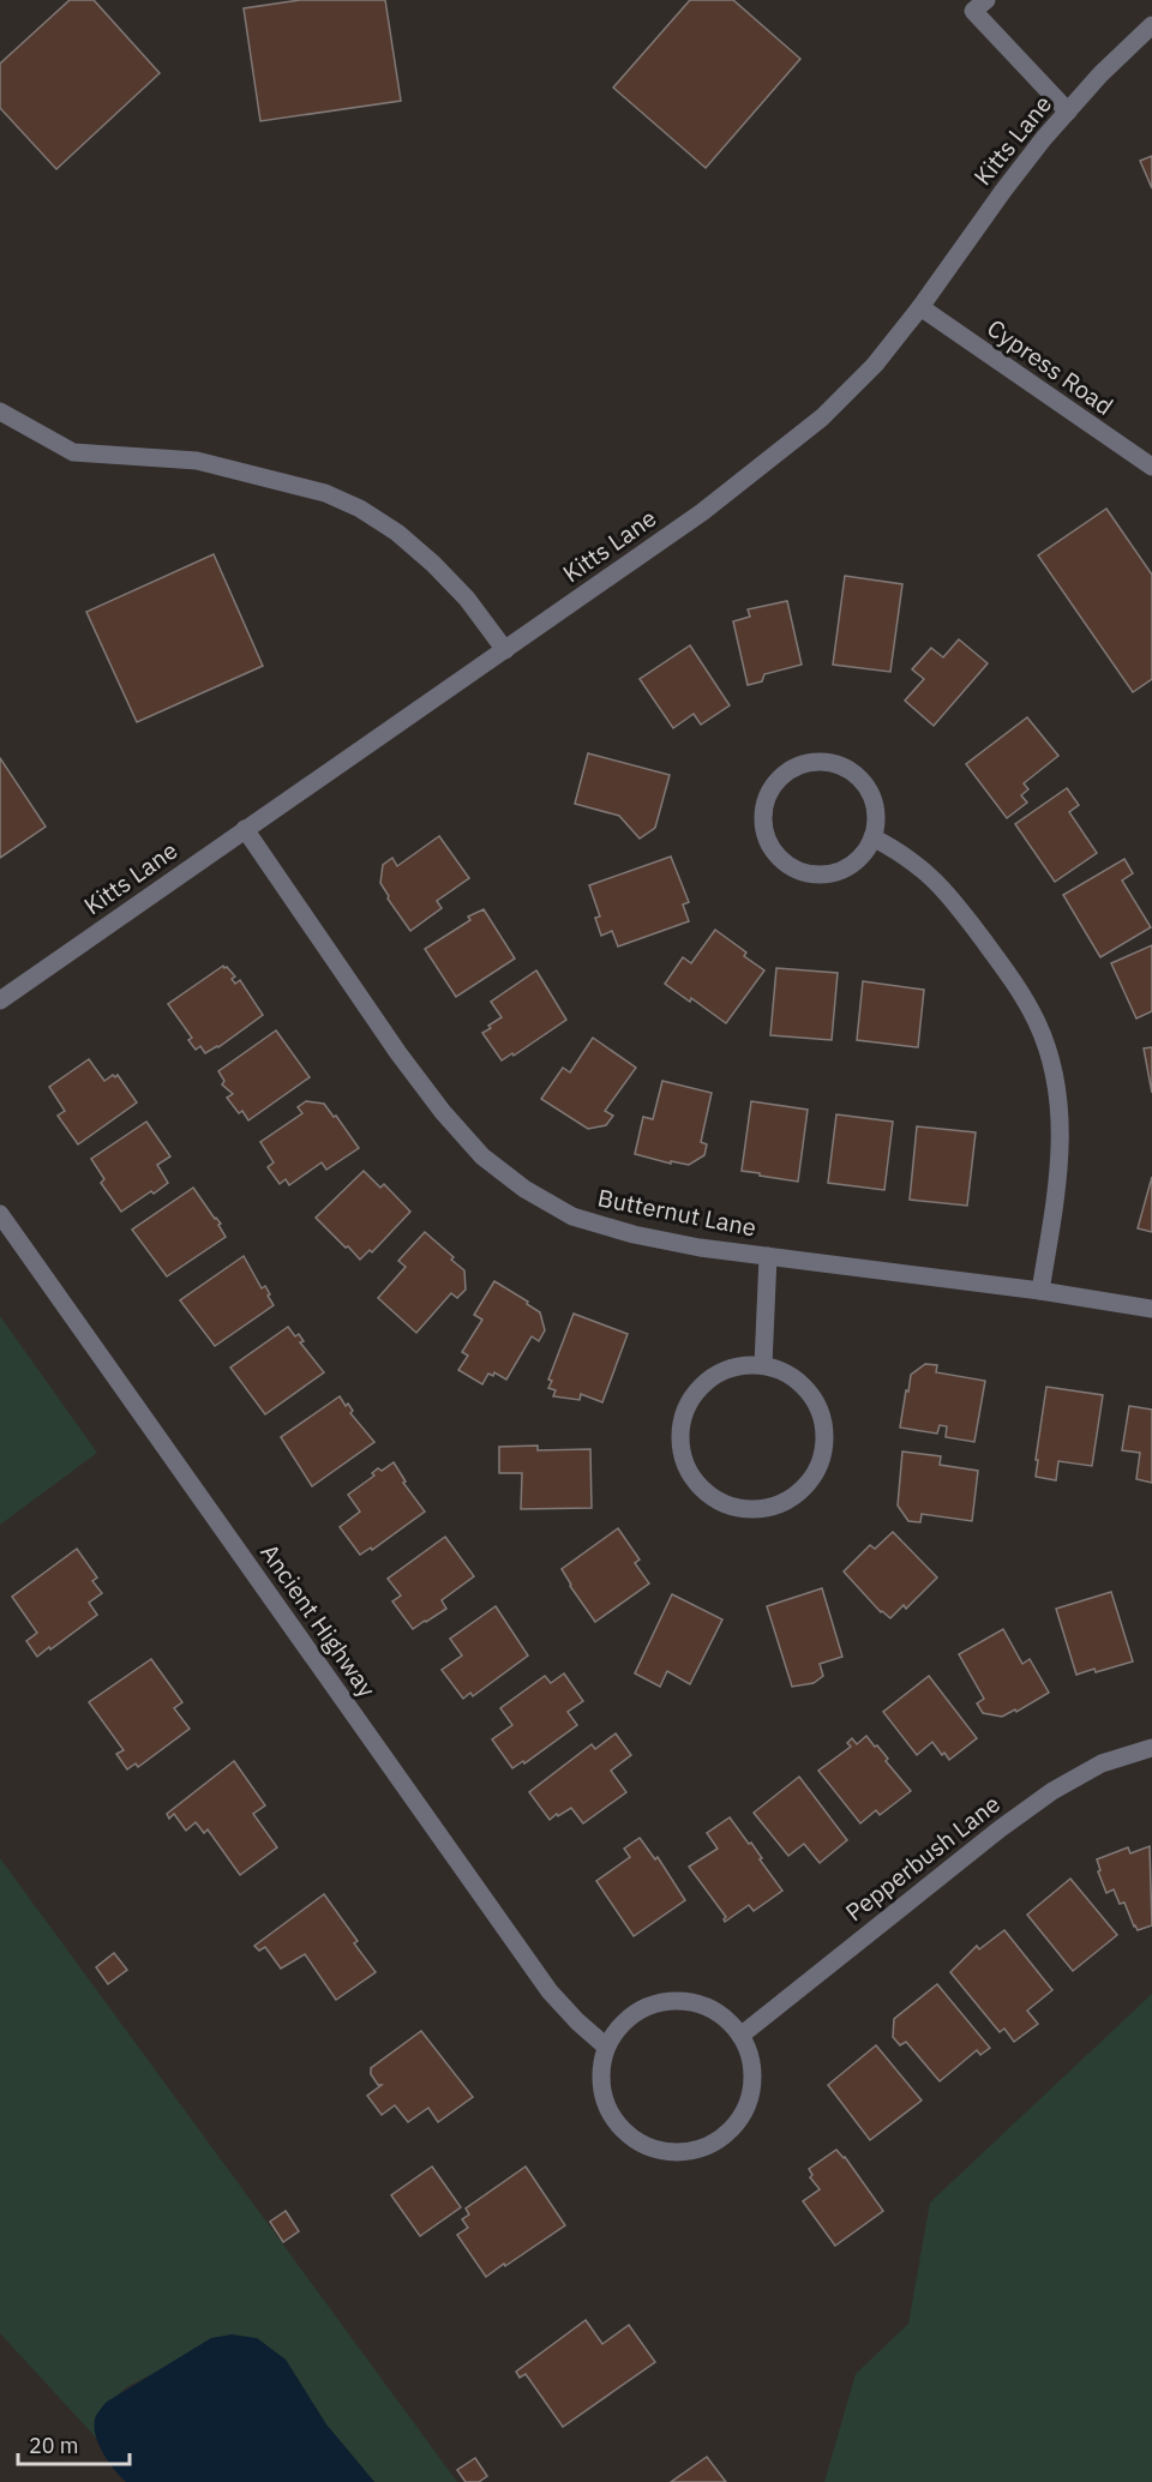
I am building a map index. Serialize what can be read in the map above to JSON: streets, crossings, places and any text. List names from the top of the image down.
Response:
{
  "streets": {
    "street": [
      "Kitts Lane",
      "Cypress Road",
      "Butternut Lane",
      "Ancient Highway",
      "Pepperbush Lane"
    ]
  },
  "crossings": [
    ["Kitts Lane", "Cypress Road"],
    ["Kitts Lane", "Butternut Lane"],
    ["Ancient Highway", "Pepperbush Lane"]
  ],
  "scale_bar": "20 m"
}
